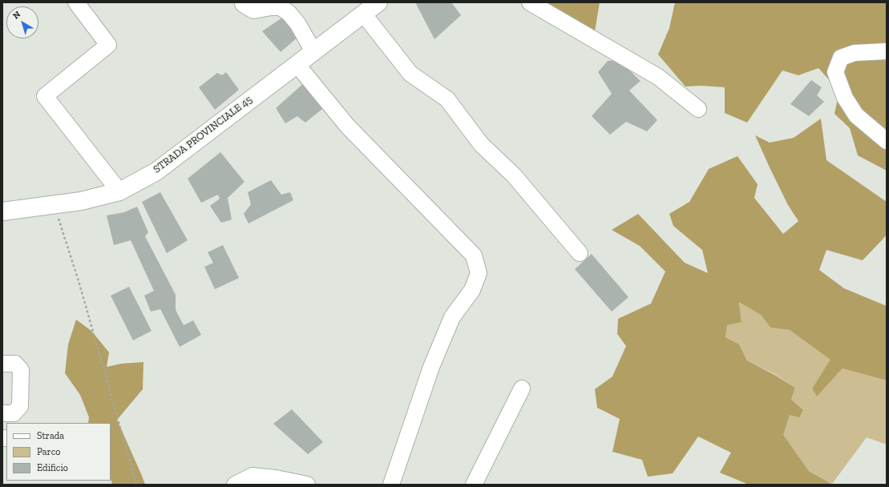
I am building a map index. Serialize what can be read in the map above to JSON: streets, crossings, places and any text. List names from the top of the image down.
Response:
{
  "streets": {
    "main road": ["STRADA PROVINCIALE 45"]
  },
  "legend": ["Strada", "Parco", "Edificio"],
  "north": "top left"
}
